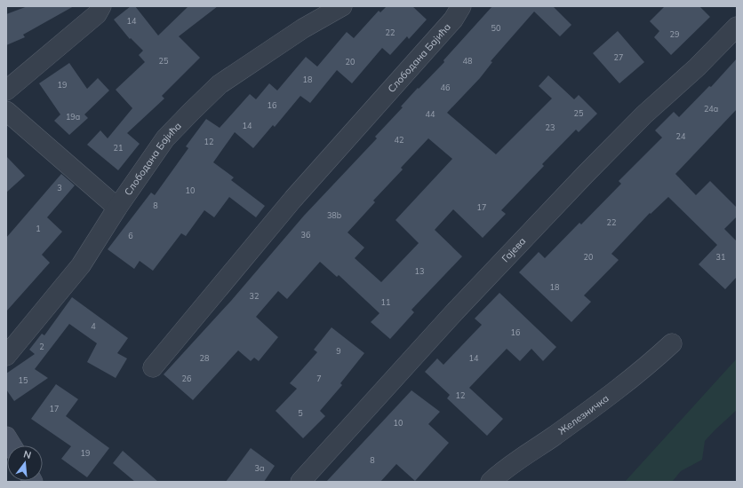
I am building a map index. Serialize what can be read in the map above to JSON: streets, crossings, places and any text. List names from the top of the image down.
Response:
{
  "streets": {
    "street": ["Слободана Бајића", "Гајева", "Железничка"]
  },
  "house_numbers": [
    "14",
    "50",
    "22",
    "29",
    "27",
    "25",
    "48",
    "20",
    "18",
    "19",
    "46",
    "16",
    "24a",
    "25",
    "44",
    "19a",
    "14",
    "23",
    "24",
    "42",
    "12",
    "21",
    "3",
    "10",
    "8",
    "17",
    "38b",
    "22",
    "1",
    "36",
    "6",
    "20",
    "31",
    "13",
    "18",
    "32",
    "11",
    "4",
    "16",
    "2",
    "9",
    "28",
    "14",
    "26",
    "7",
    "15",
    "12",
    "17",
    "5",
    "10",
    "19",
    "8",
    "3a"
  ],
  "north": "top"
}
